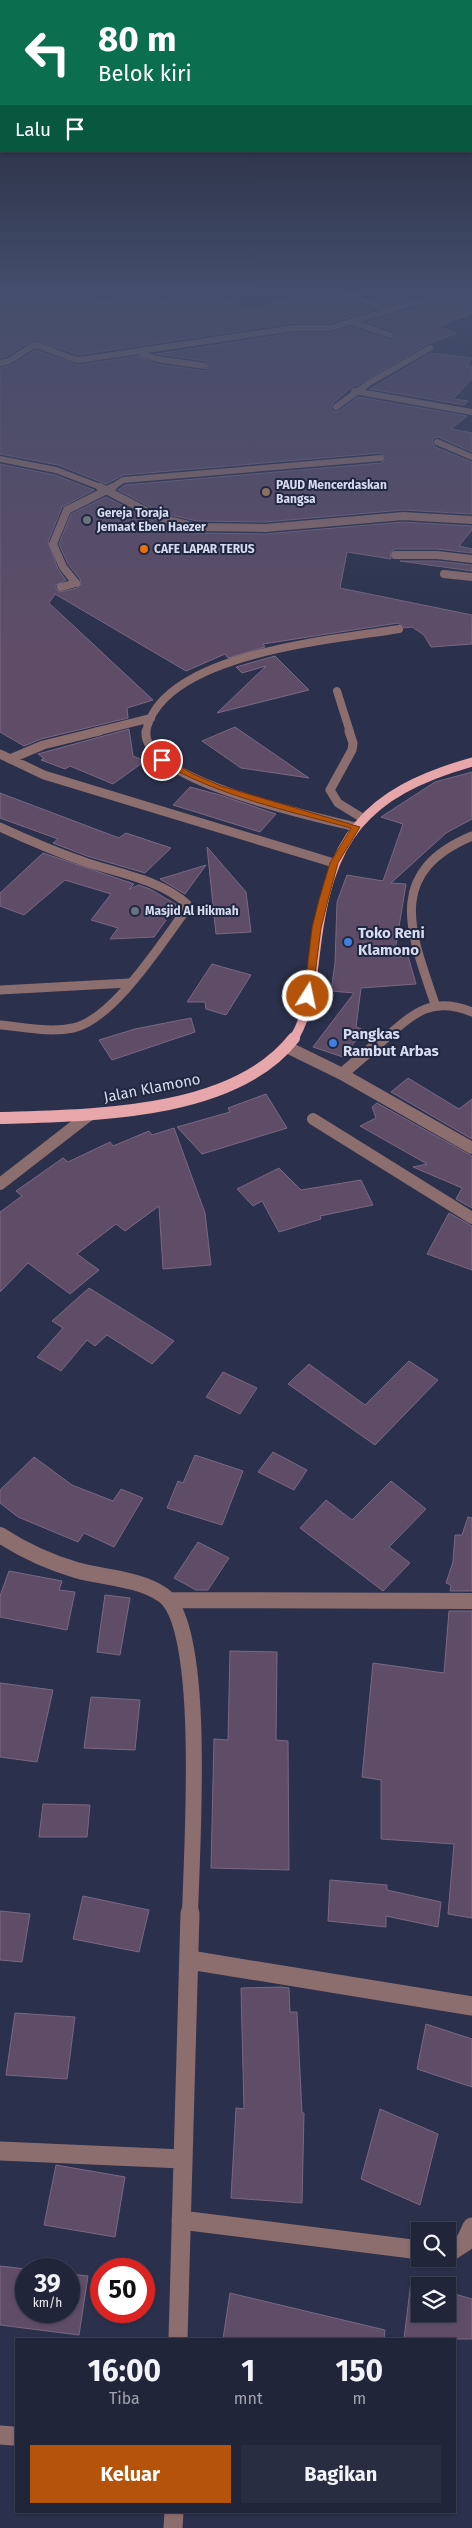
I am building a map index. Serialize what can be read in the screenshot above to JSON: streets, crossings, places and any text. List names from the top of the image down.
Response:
{
  "streets": {
    "main road": ["Jalan Klamono"]
  },
  "places": [
    "PAUD Mencerdaskan Bangsa",
    "Gereja Toraja Jemaat Eben Haezer",
    "CAFE LAPAR TERUS",
    "Masjid Al Hikmah",
    "Toko Reni Klamono",
    "Pangkas Rambut Arbas"
  ],
  "page": {
    "turn": ["80 m", "Belok kiri"],
    "then": "Lalu",
    "speed": "39 km/h",
    "limit": "50",
    "eta": [
      "16:00",
      "Tiba",
      "1",
      "mnt",
      "150",
      "m"
    ],
    "buttons": ["Keluar", "Bagikan"]
  }
}
